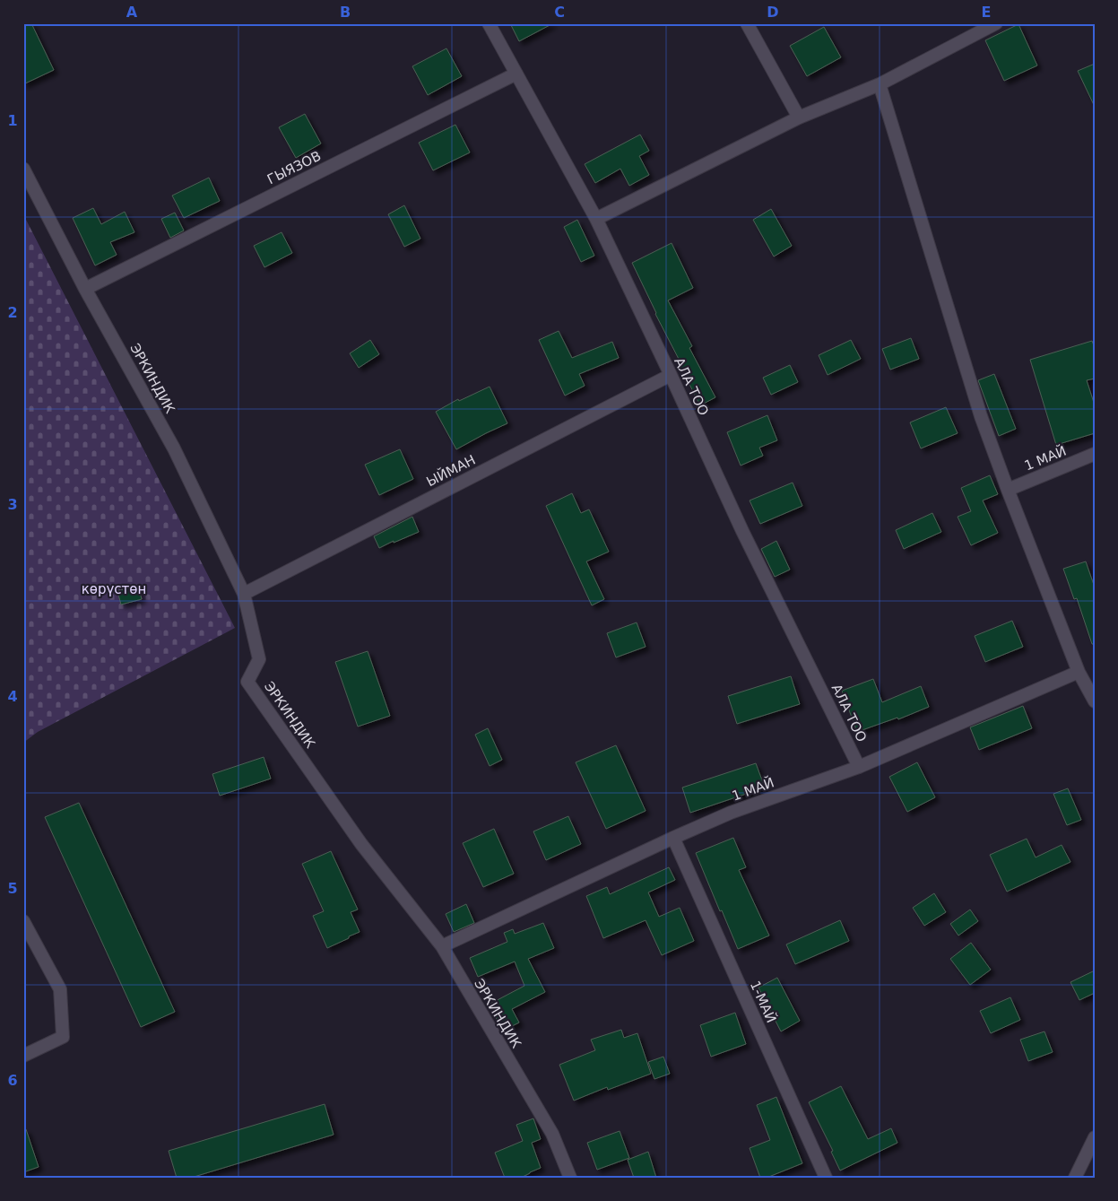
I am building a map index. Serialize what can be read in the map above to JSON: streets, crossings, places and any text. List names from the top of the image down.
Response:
{
  "streets": {
    "street": [
      "ГЫЯЗОВ",
      "ЭРКИНДИК",
      "АЛА ТОО",
      "1 МАЙ",
      "ЫЙМАН",
      "1-МАЙ"
    ]
  },
  "crossings": [
    ["ГЫЯЗОВ", "ЭРКИНДИК"],
    ["ГЫЯЗОВ", "АЛА ТОО"],
    ["ЭРКИНДИК", "1 МАЙ"],
    ["ЭРКИНДИК", "ЫЙМАН"],
    ["АЛА ТОО", "1 МАЙ"],
    ["АЛА ТОО", "ЫЙМАН"],
    ["1 МАЙ", "1-МАЙ"]
  ],
  "parks": ["көрүстөн"],
  "grid": {
    "columns": [
      "A",
      "B",
      "C",
      "D",
      "E"
    ],
    "rows": [
      "1",
      "2",
      "3",
      "4",
      "5",
      "6"
    ]
  }
}
